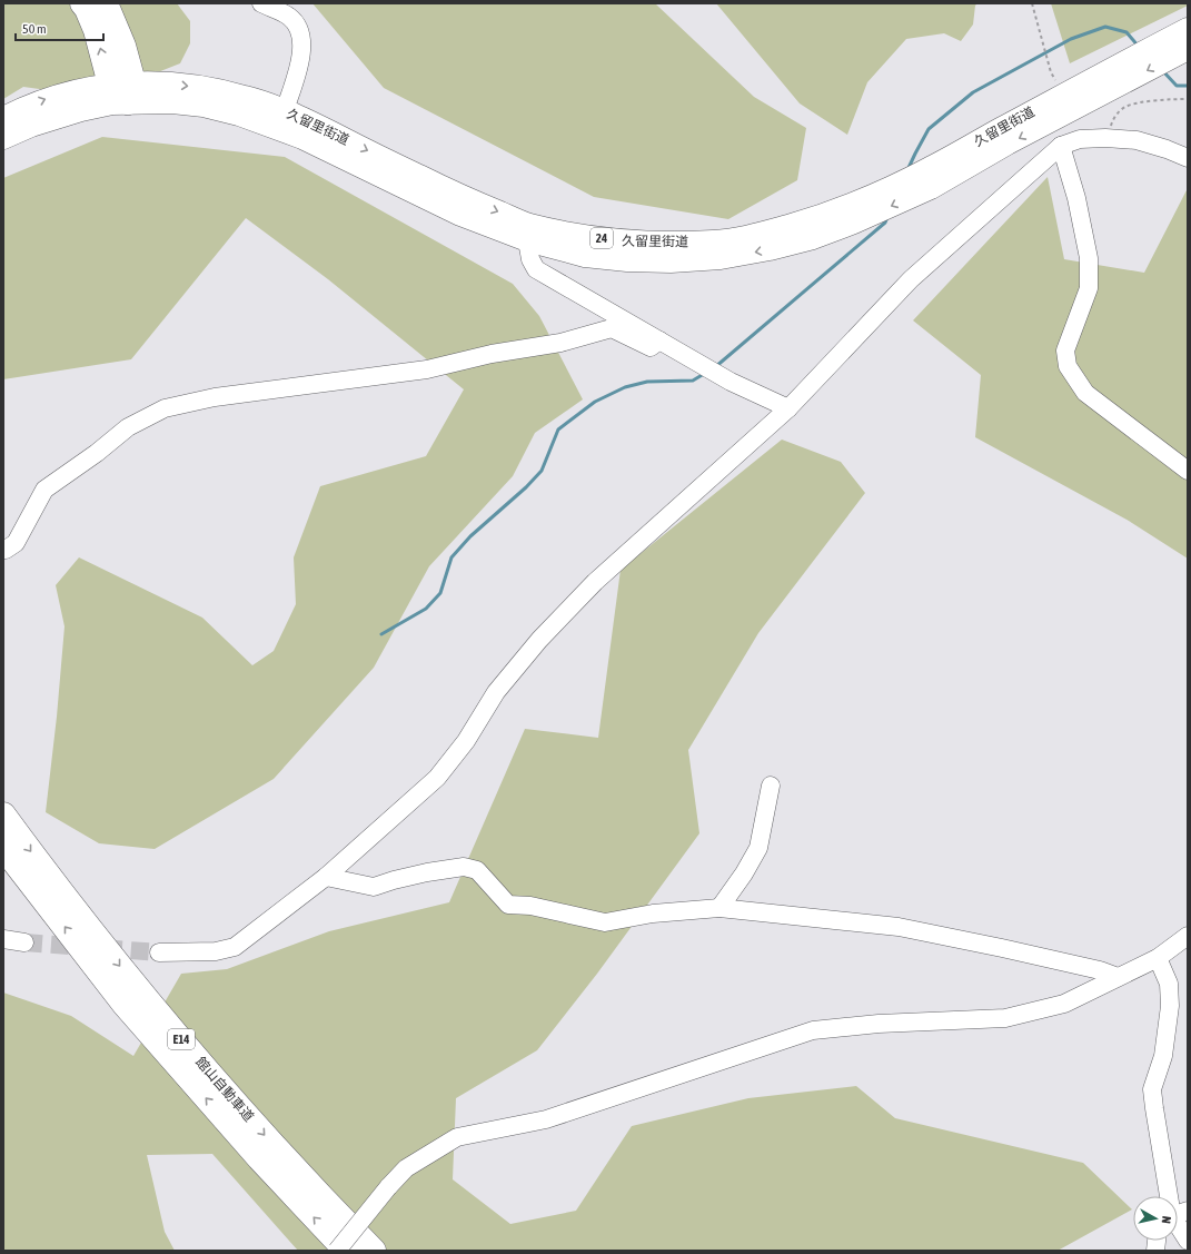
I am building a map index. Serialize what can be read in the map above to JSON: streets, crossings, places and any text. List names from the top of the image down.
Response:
{
  "streets": {
    "highway": ["E14", "館山自動車道"],
    "main road": ["久留里街道", "24"]
  },
  "scale_bar": "50 m",
  "north": "right"
}
